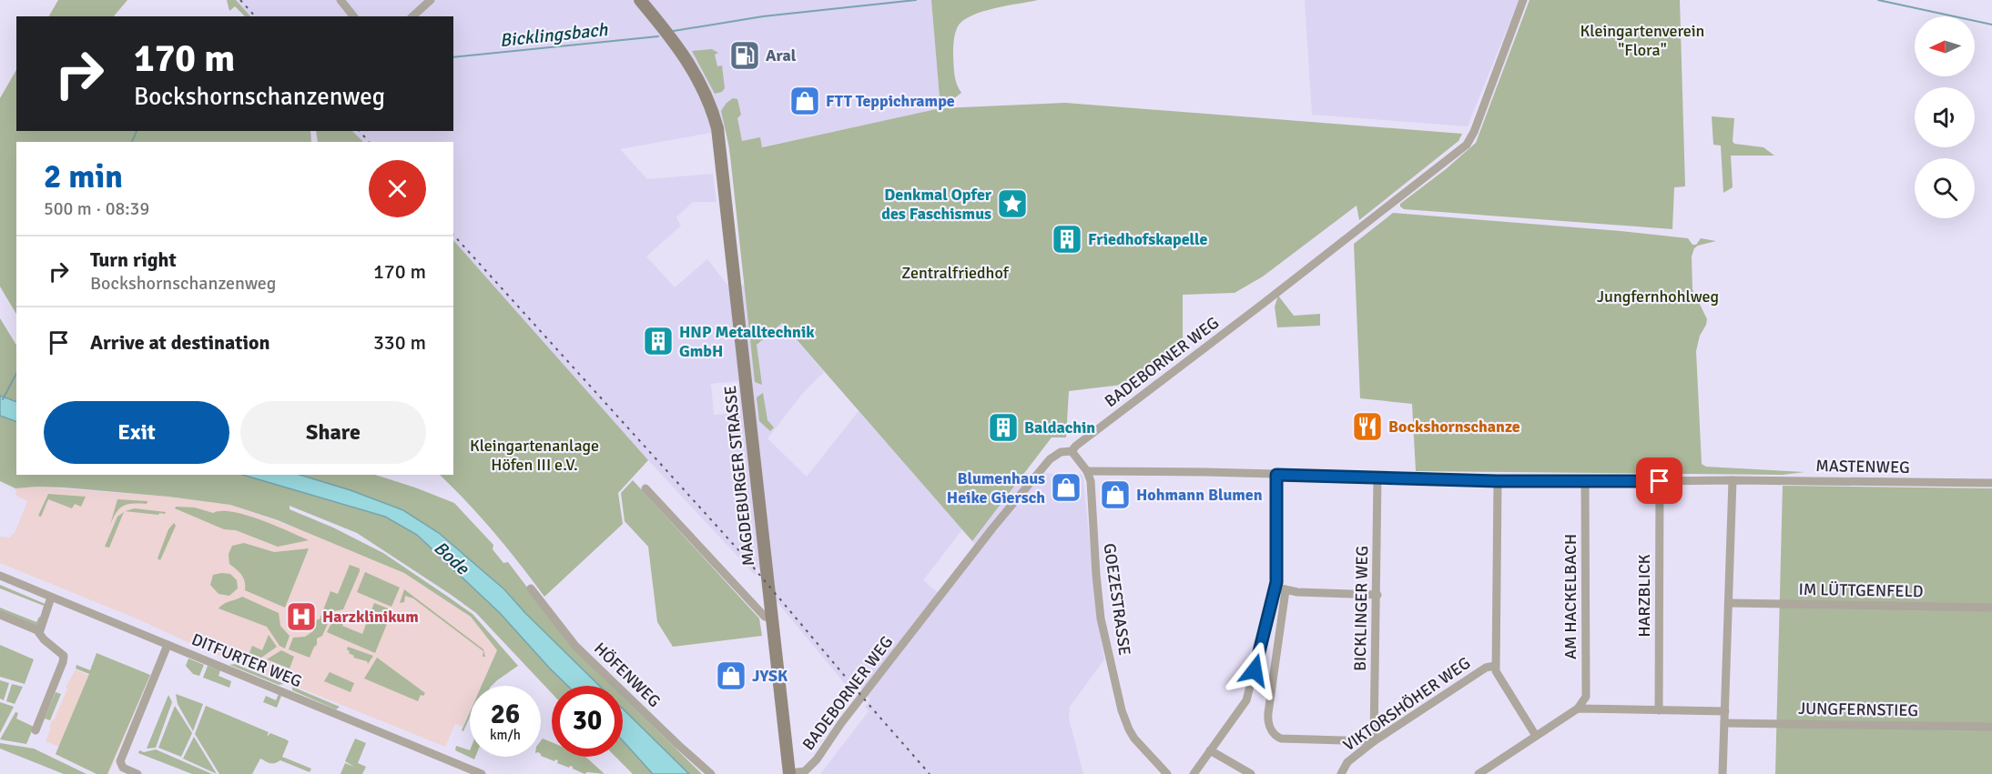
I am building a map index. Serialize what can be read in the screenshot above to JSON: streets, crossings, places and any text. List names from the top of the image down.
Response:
{
  "streets": {
    "main road": ["MAGDEBURGER STRASSE"],
    "street": [
      "BADEBORNER WEG",
      "MASTENWEG",
      "IM LÜTTGENFELD",
      "HARZBLICK",
      "AM HACKELBACH",
      "GOEZESTRASSE",
      "BICKLINGER WEG",
      "DITFURTER WEG",
      "HÖFENWEG",
      "VIKTORSHÖHER WEG",
      "JUNGFERNSTIEG"
    ]
  },
  "crossings": [
    ["BADEBORNER WEG", "MAGDEBURGER STRASSE"],
    ["BADEBORNER WEG", "GOEZESTRASSE"],
    ["MASTENWEG", "HARZBLICK"],
    ["MASTENWEG", "AM HACKELBACH"],
    ["MASTENWEG", "GOEZESTRASSE"],
    ["MASTENWEG", "BICKLINGER WEG"],
    ["BICKLINGER WEG", "VIKTORSHÖHER WEG"]
  ],
  "water": ["Bicklingsbach", "Bode"],
  "parks": [
    "Kleingartenverein \"Flora\"",
    "Zentralfriedhof",
    "Jungfernhohlweg",
    "Kleingartenanlage Höfen III e.V."
  ],
  "places": {
    "fuel station": ["Aral"],
    "shop": [
      "FTT Teppichrampe",
      "Blumenhaus Heike Giersch",
      "Hohmann Blumen",
      "JYSK"
    ],
    "place": ["Denkmal Opfer des Faschismus"],
    "building": ["Friedhofskapelle", "HNP Metalltechnik GmbH", "Baldachin"],
    "restaurant": ["Bockshornschanze"],
    "hospital": ["Harzklinikum"]
  },
  "north": "left",
  "page": {
    "turn": ["170 m", "Bockshornschanzenweg"],
    "heading": ["2 min", "500 m · 08:39"],
    "list": [
      {
        "name": "Turn right",
        "note": "Bockshornschanzenweg",
        "value": "170 m"
      },
      {
        "name": "Arrive at destination",
        "value": "330 m"
      }
    ],
    "buttons": ["Exit", "Share"],
    "speed": "26 km/h",
    "limit": "30"
  }
}
